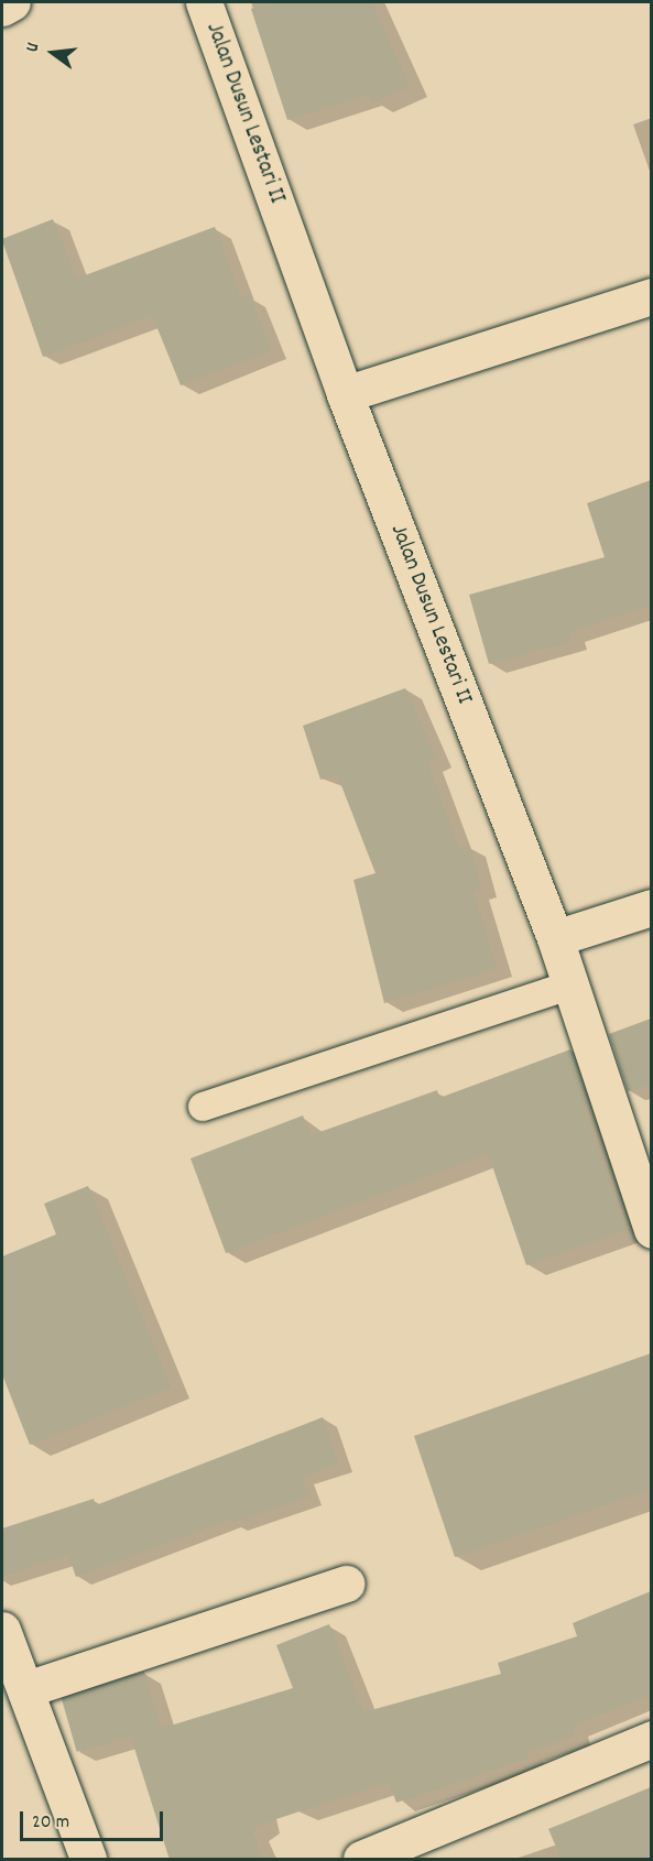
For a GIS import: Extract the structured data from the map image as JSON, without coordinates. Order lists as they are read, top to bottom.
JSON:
{
  "streets": {
    "main road": ["Jalan Dusun Lestari II"]
  },
  "scale_bar": "20 m",
  "north": "left"
}
